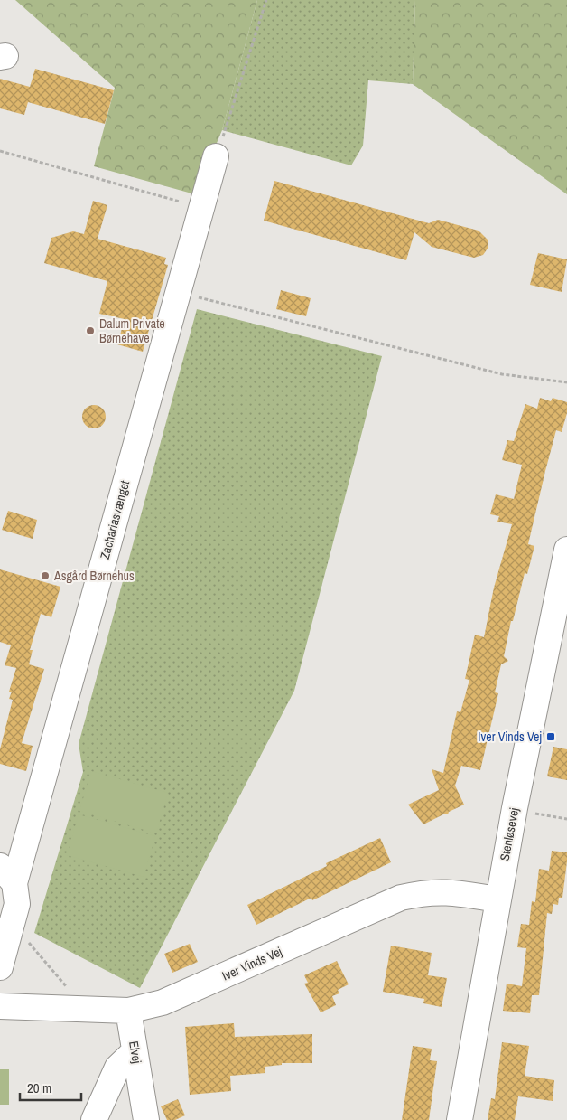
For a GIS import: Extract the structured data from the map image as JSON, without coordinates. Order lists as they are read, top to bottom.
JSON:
{
  "streets": {
    "street": [
      "Zachariasvænget",
      "Stenløsevej",
      "Iver Vinds Vej",
      "Elvej"
    ]
  },
  "crossings": [
    ["Stenløsevej", "Iver Vinds Vej"],
    ["Iver Vinds Vej", "Elvej"]
  ],
  "places": {
    "other": ["Dalum Private Børnehave", "Asgård Børnehus"],
    "transit": ["Iver Vinds Vej"]
  },
  "scale_bar": "20 m"
}
